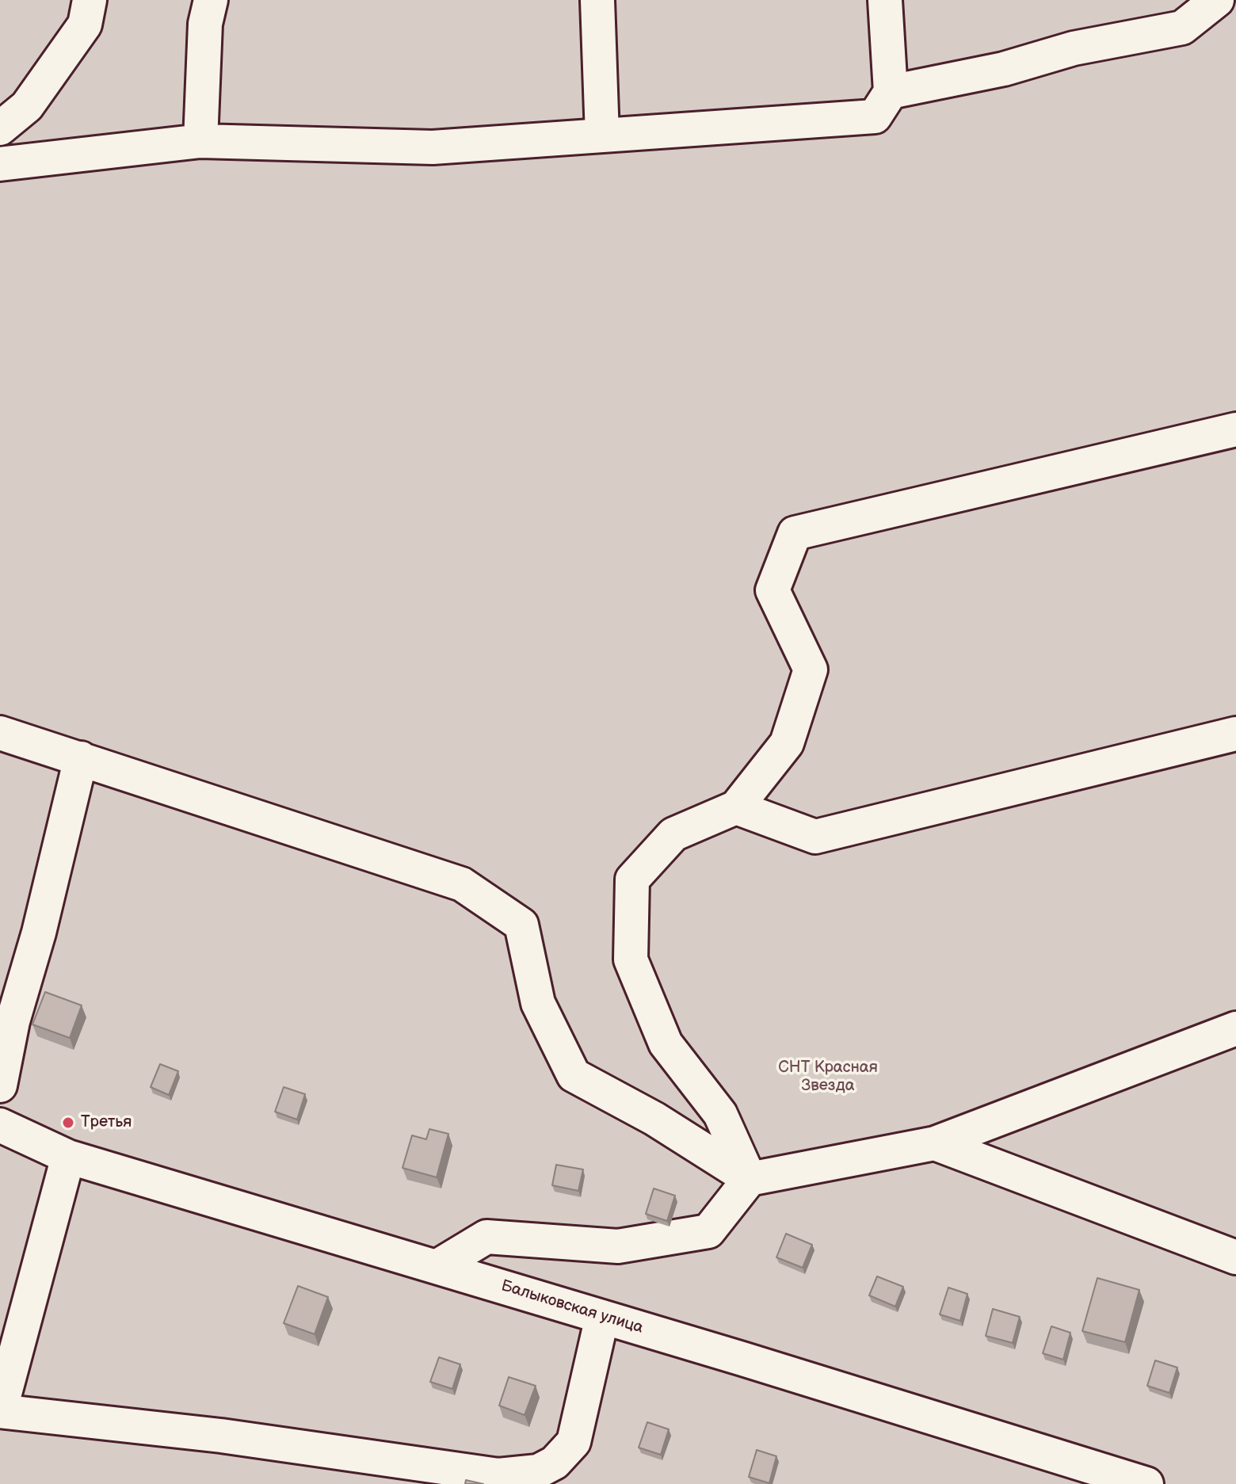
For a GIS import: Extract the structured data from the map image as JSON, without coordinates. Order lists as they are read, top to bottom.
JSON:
{
  "streets": {
    "street": ["Балыковская улица"]
  },
  "parks": ["СНТ Красная Звезда"],
  "places": ["Третья"]
}
